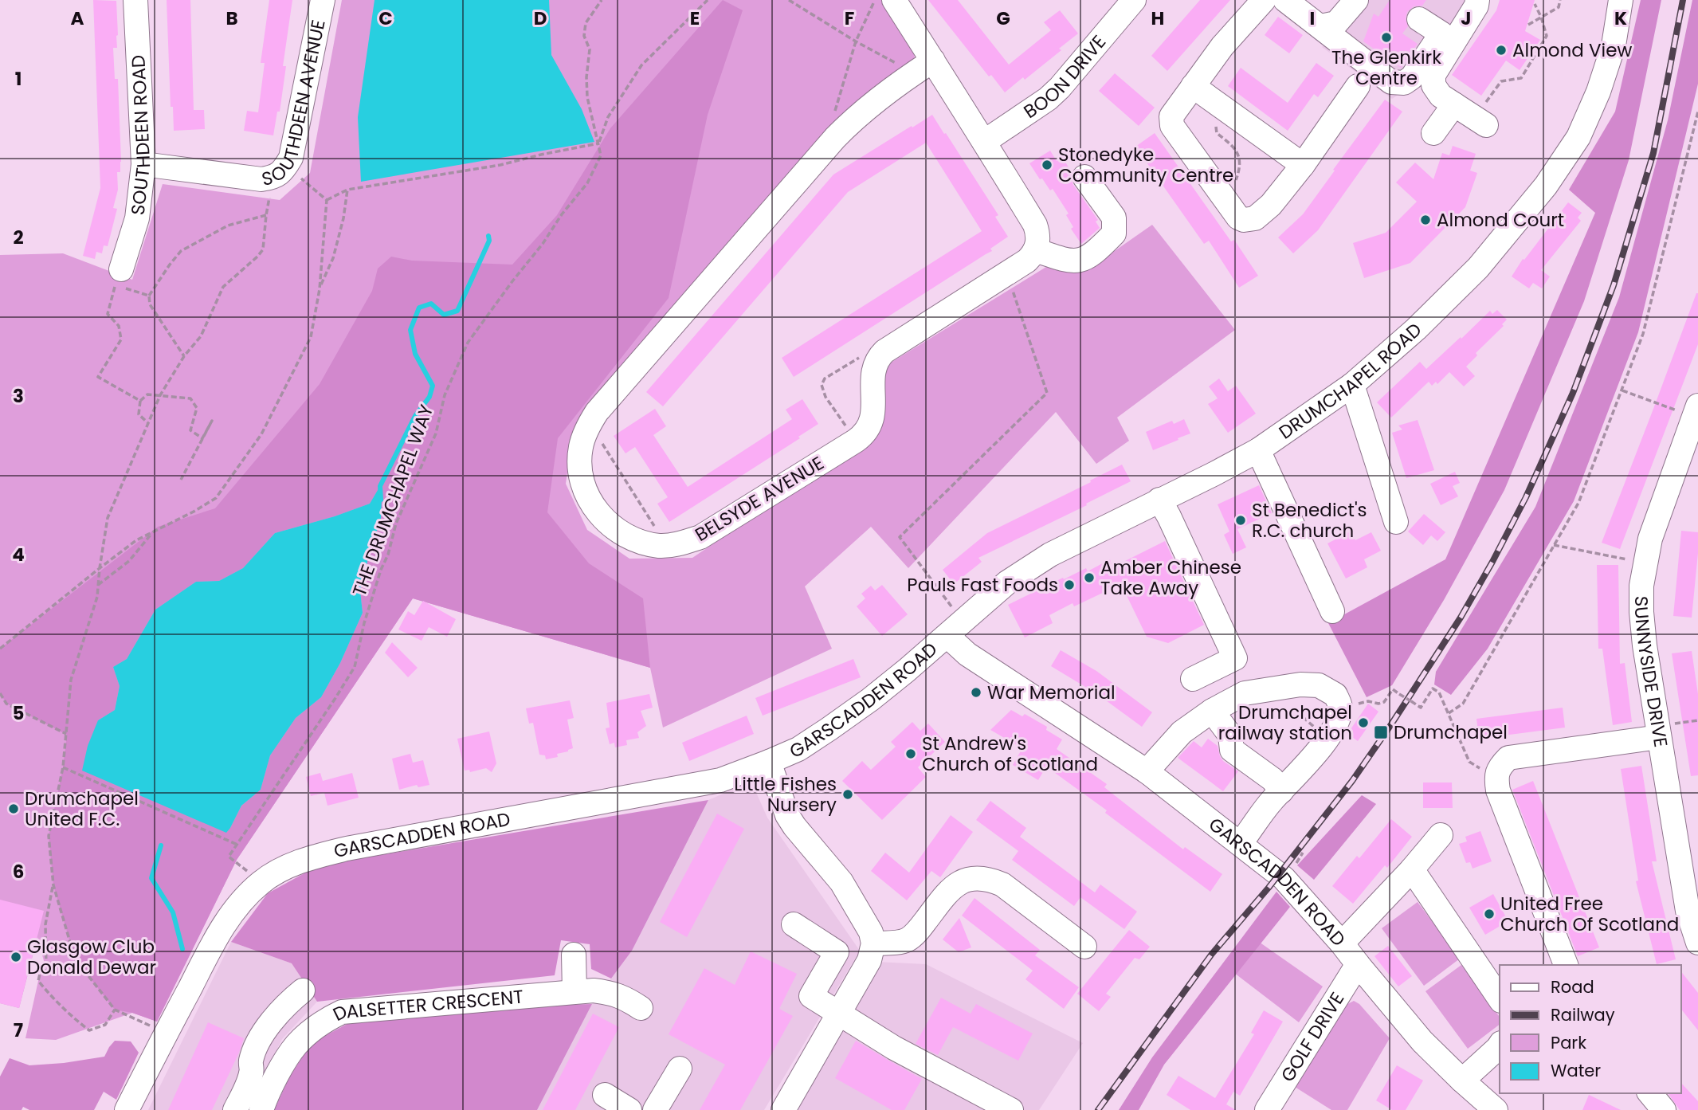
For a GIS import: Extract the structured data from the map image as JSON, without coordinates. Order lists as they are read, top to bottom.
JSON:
{
  "streets": {
    "street": [
      "BOON DRIVE",
      "SOUTHDEEN AVENUE",
      "SOUTHDEEN ROAD",
      "DRUMCHAPEL ROAD",
      "BELSYDE AVENUE",
      "SUNNYSIDE DRIVE",
      "GARSCADDEN ROAD",
      "DALSETTER CRESCENT",
      "GOLF DRIVE"
    ],
    "path": ["THE DRUMCHAPEL WAY"]
  },
  "crossings": [
    ["SOUTHDEEN AVENUE", "SOUTHDEEN ROAD"],
    ["DRUMCHAPEL ROAD", "GARSCADDEN ROAD"],
    ["GARSCADDEN ROAD", "GOLF DRIVE"]
  ],
  "places": {
    "other": [
      "The Glenkirk Centre",
      "Almond View",
      "Stonedyke Community Centre",
      "Almond Court",
      "St Benedict's R.C. church",
      "Amber Chinese Take Away",
      "Pauls Fast Foods",
      "War Memorial",
      "Drumchapel railway station",
      "St Andrew's Church of Scotland",
      "Little Fishes Nursery",
      "Drumchapel United F.C.",
      "United Free Church Of Scotland",
      "Glasgow Club Donald Dewar"
    ],
    "transit": ["Drumchapel"]
  },
  "legend": [
    "Road",
    "Railway",
    "Park",
    "Water"
  ],
  "grid": {
    "columns": [
      "A",
      "B",
      "C",
      "D",
      "E",
      "F",
      "G",
      "H",
      "I",
      "J",
      "K"
    ],
    "rows": [
      "1",
      "2",
      "3",
      "4",
      "5",
      "6",
      "7"
    ]
  }
}
